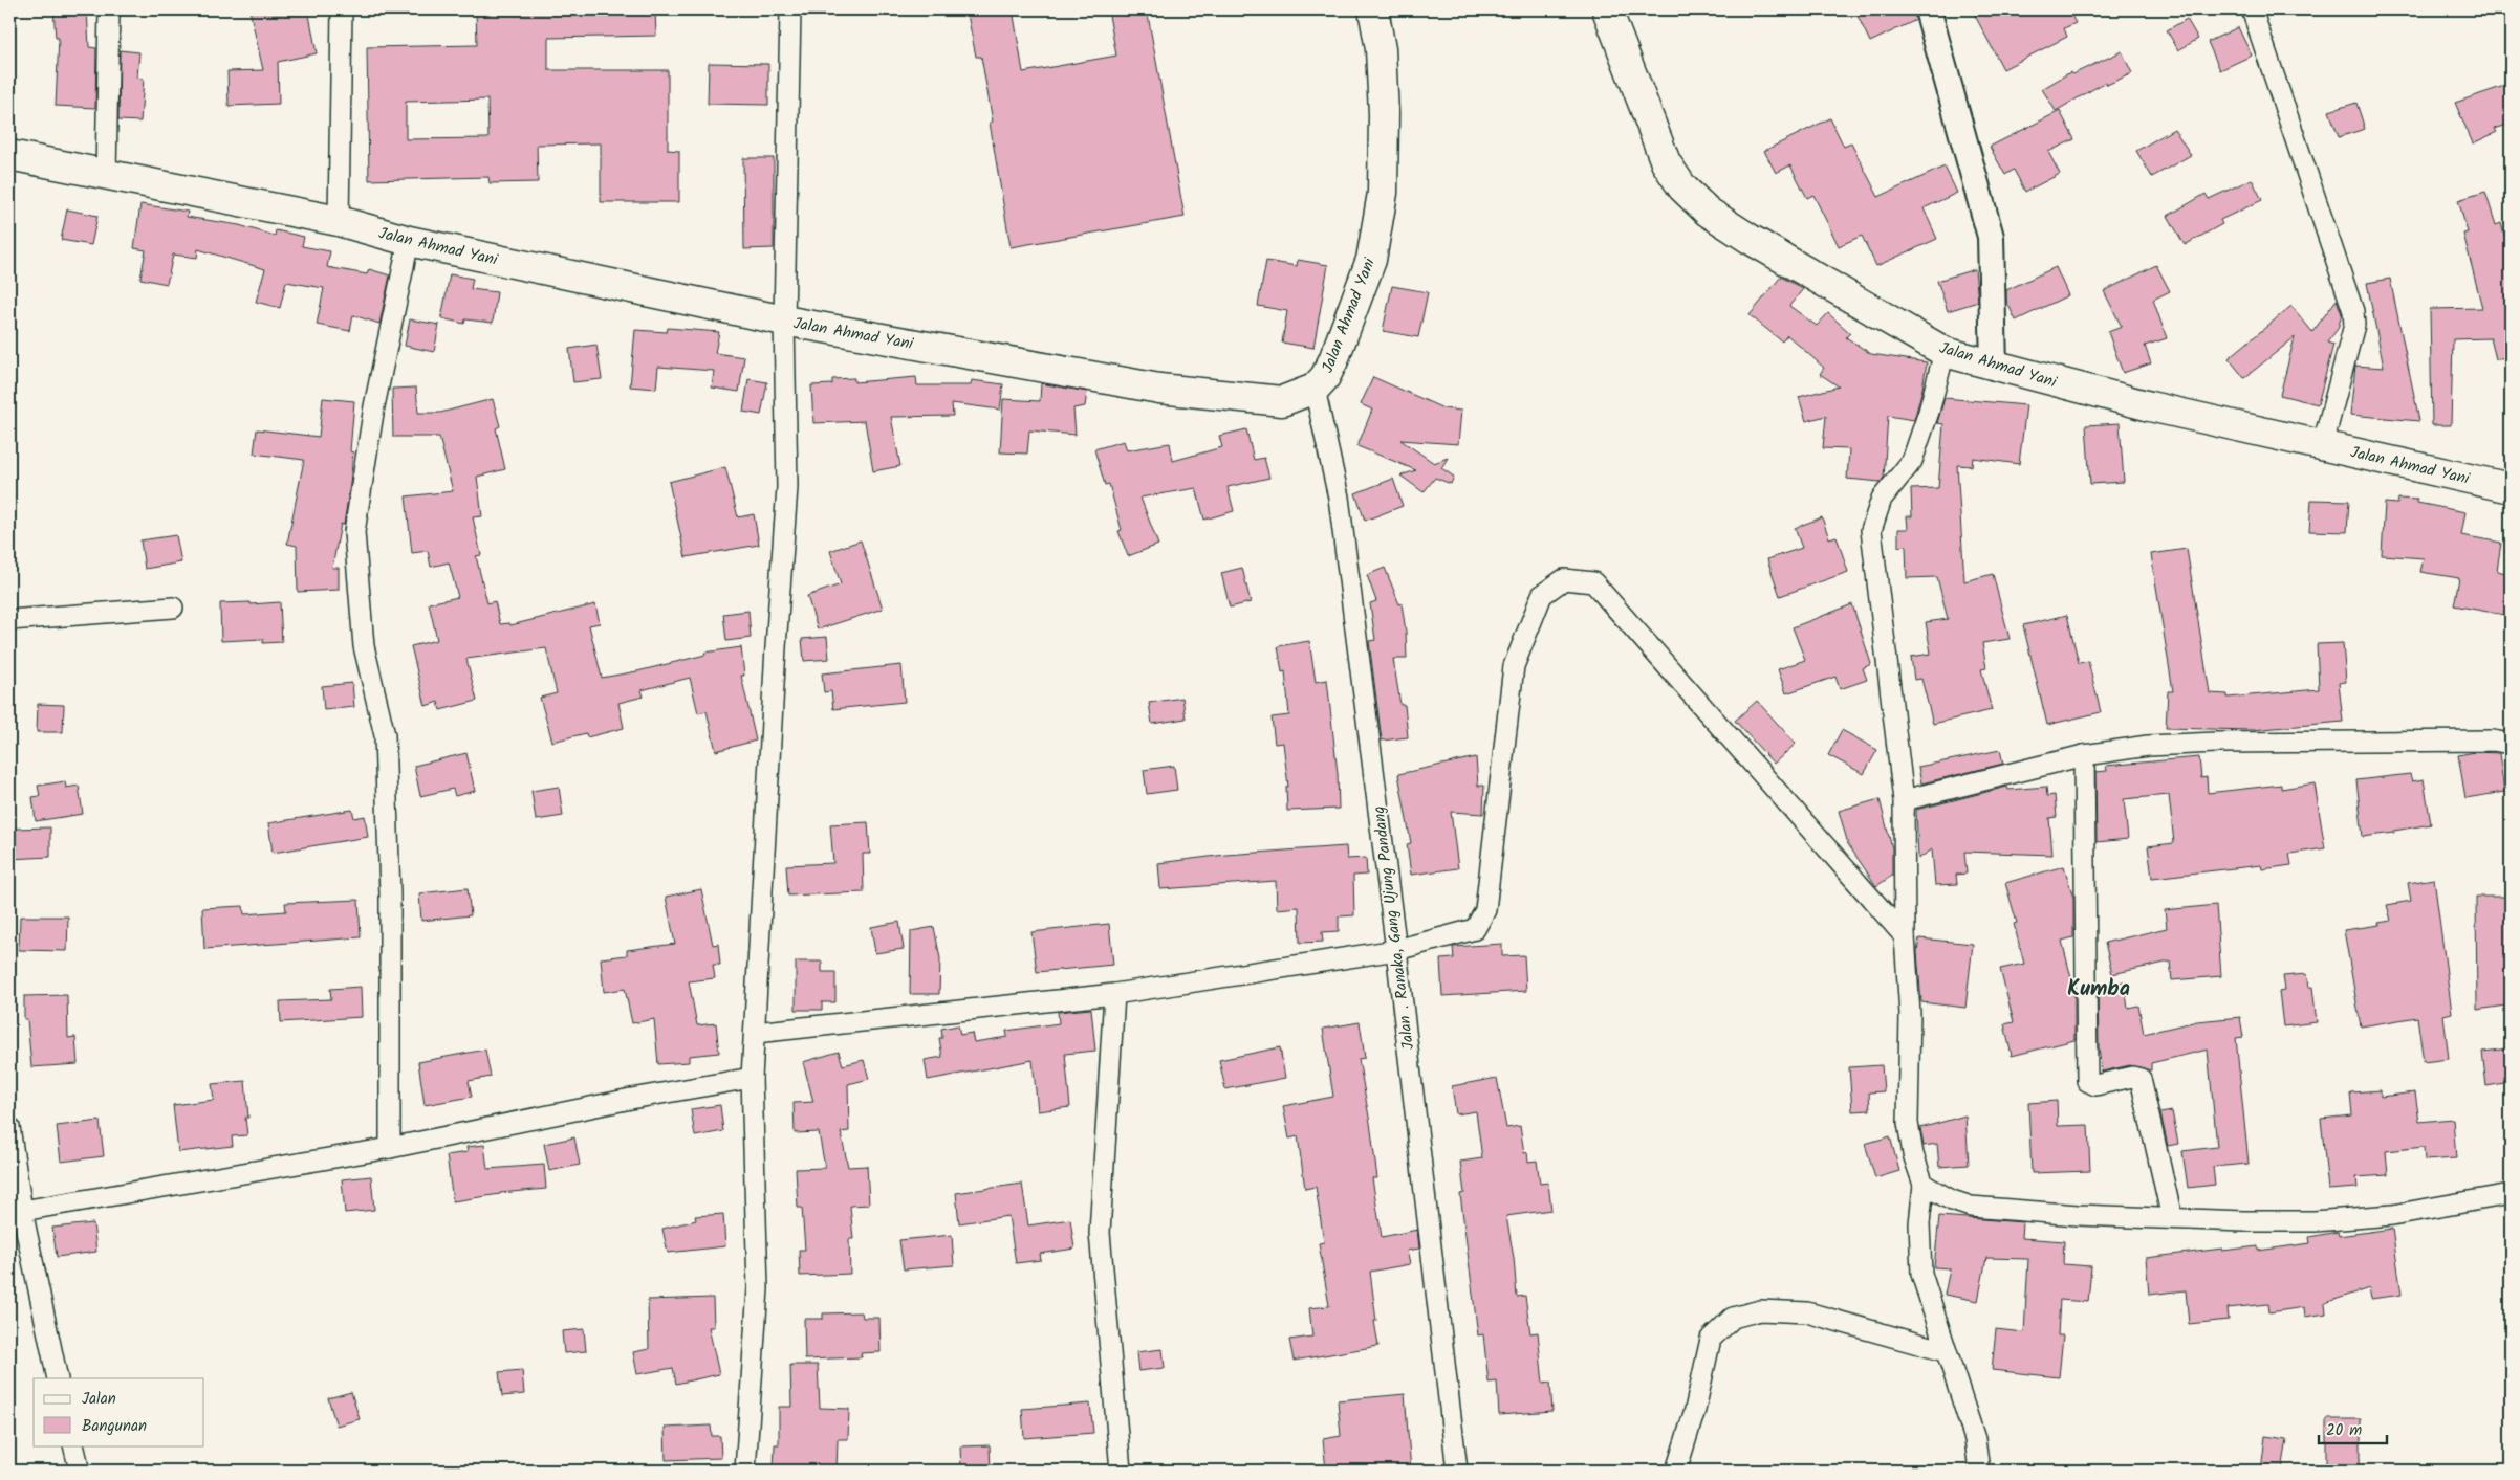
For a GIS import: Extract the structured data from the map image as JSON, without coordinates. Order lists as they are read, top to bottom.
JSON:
{
  "streets": {
    "highway": ["Jalan Ahmad Yani"],
    "street": ["Jalan . Ranaka, Gang Ujung Pandang"]
  },
  "crossings": [
    ["Jalan Ahmad Yani", "Jalan . Ranaka, Gang Ujung Pandang"]
  ],
  "districts": ["Kumba"],
  "legend": ["Jalan", "Bangunan"],
  "scale_bar": "20 m"
}
